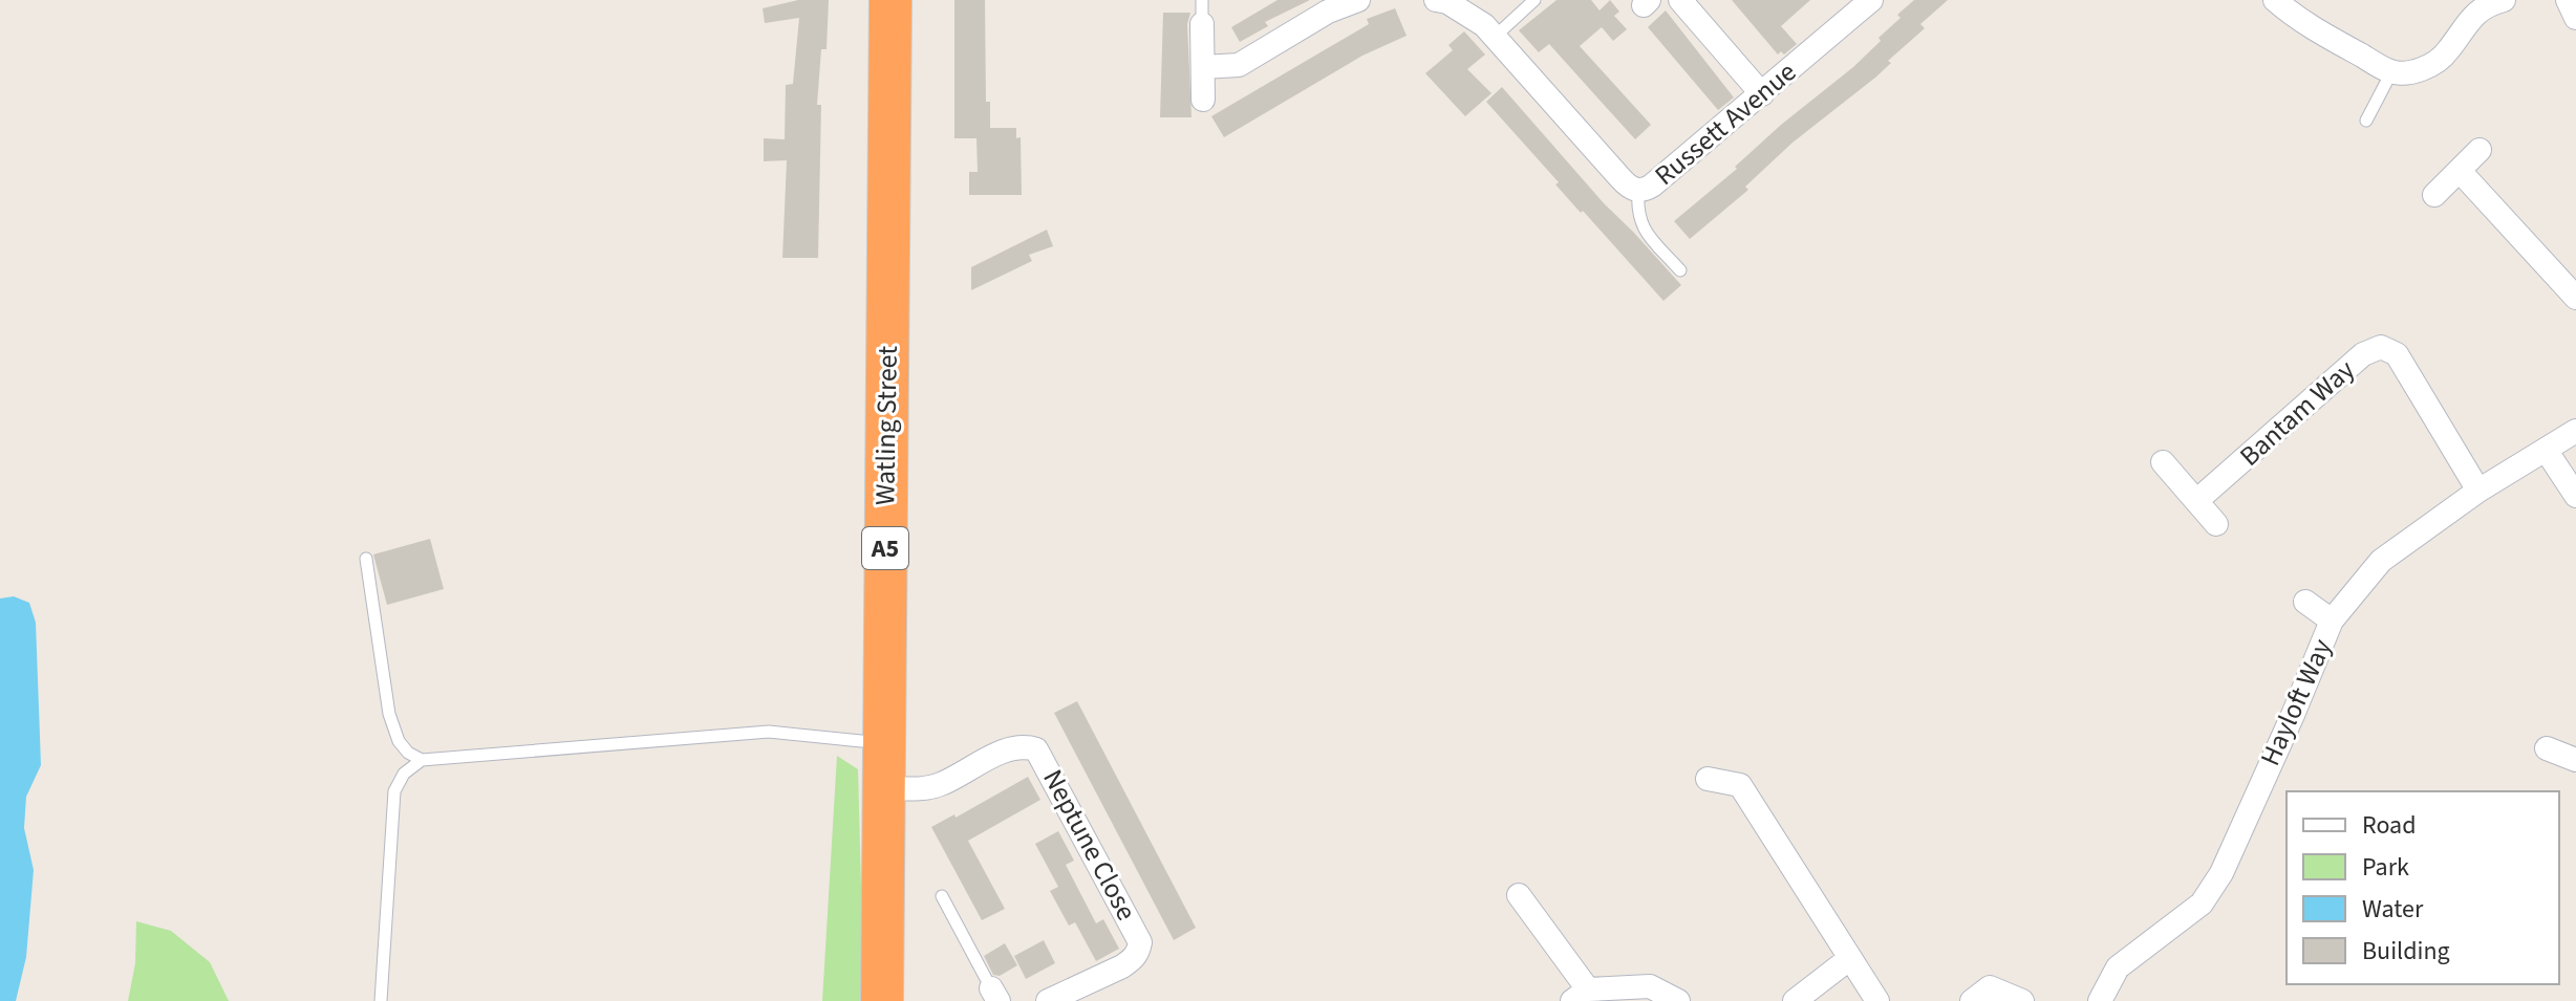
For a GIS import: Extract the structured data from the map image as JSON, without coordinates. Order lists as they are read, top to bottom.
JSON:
{
  "streets": {
    "highway": ["Watling Street", "A5"],
    "street": [
      "Russett Avenue",
      "Bantam Way",
      "Hayloft Way",
      "Neptune Close"
    ]
  },
  "crossings": [
    ["Bantam Way", "Hayloft Way"],
    ["Watling Street", "Neptune Close"]
  ],
  "legend": [
    "Road",
    "Park",
    "Water",
    "Building"
  ]
}
